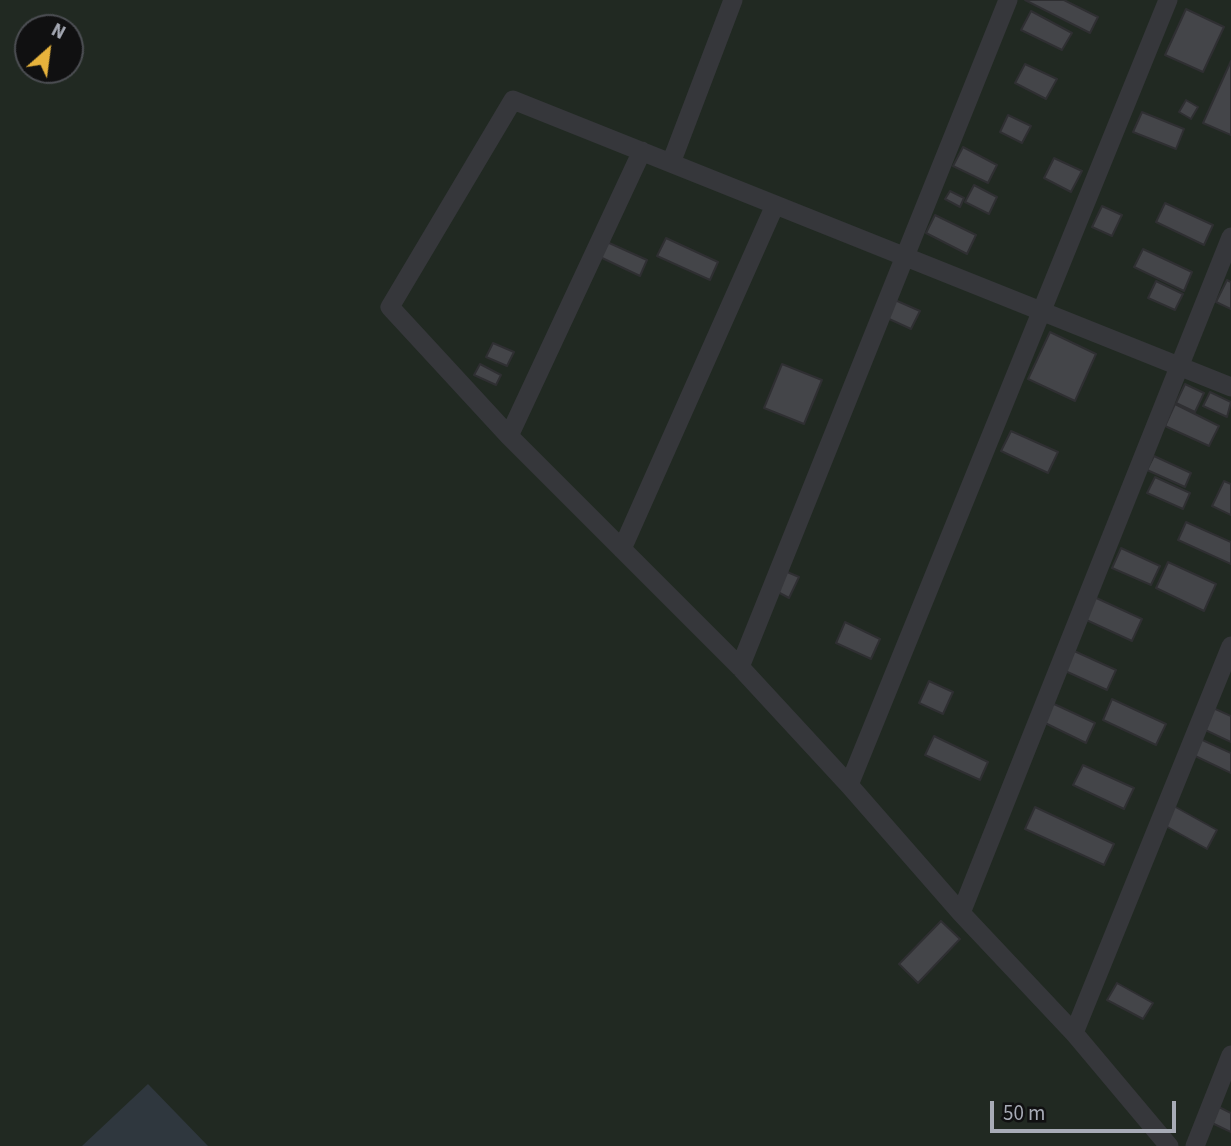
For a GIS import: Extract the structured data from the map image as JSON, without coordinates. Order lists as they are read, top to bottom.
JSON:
{
  "scale_bar": "50 m",
  "north": "top right"
}
